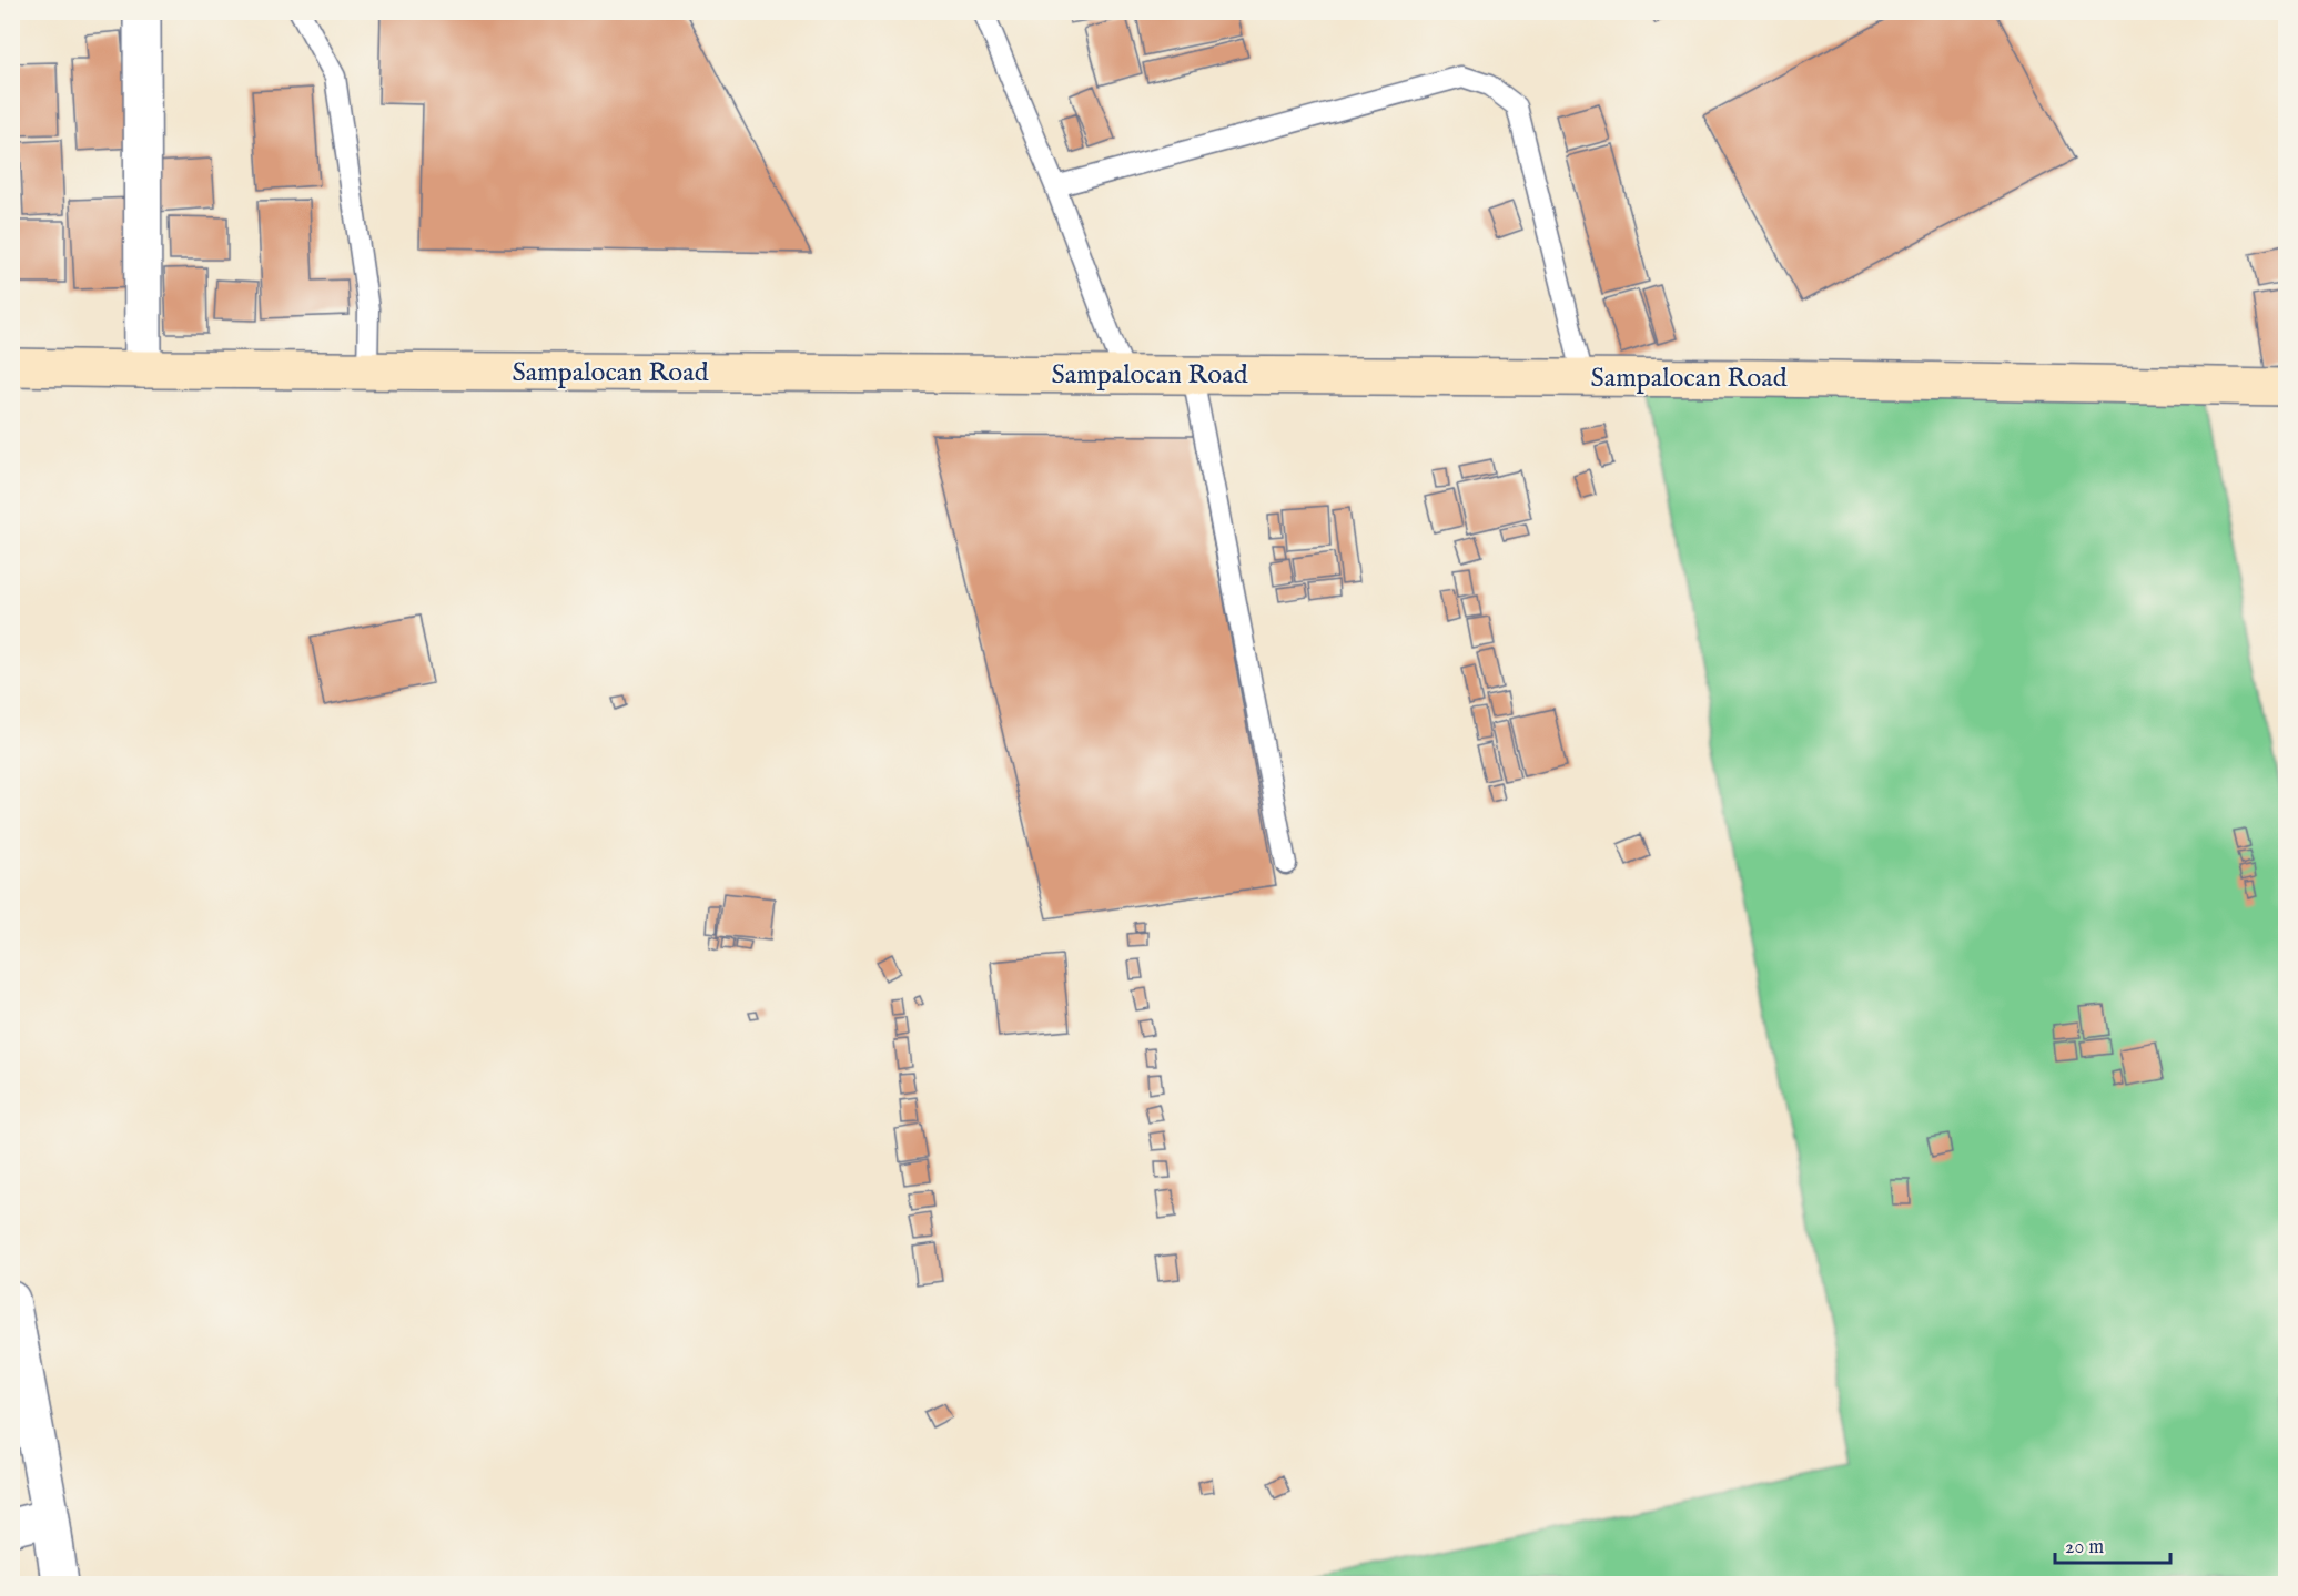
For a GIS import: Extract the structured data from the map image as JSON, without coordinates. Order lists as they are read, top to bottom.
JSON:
{
  "streets": {
    "main road": ["Sampalocan Road"]
  },
  "scale_bar": "20 m"
}
